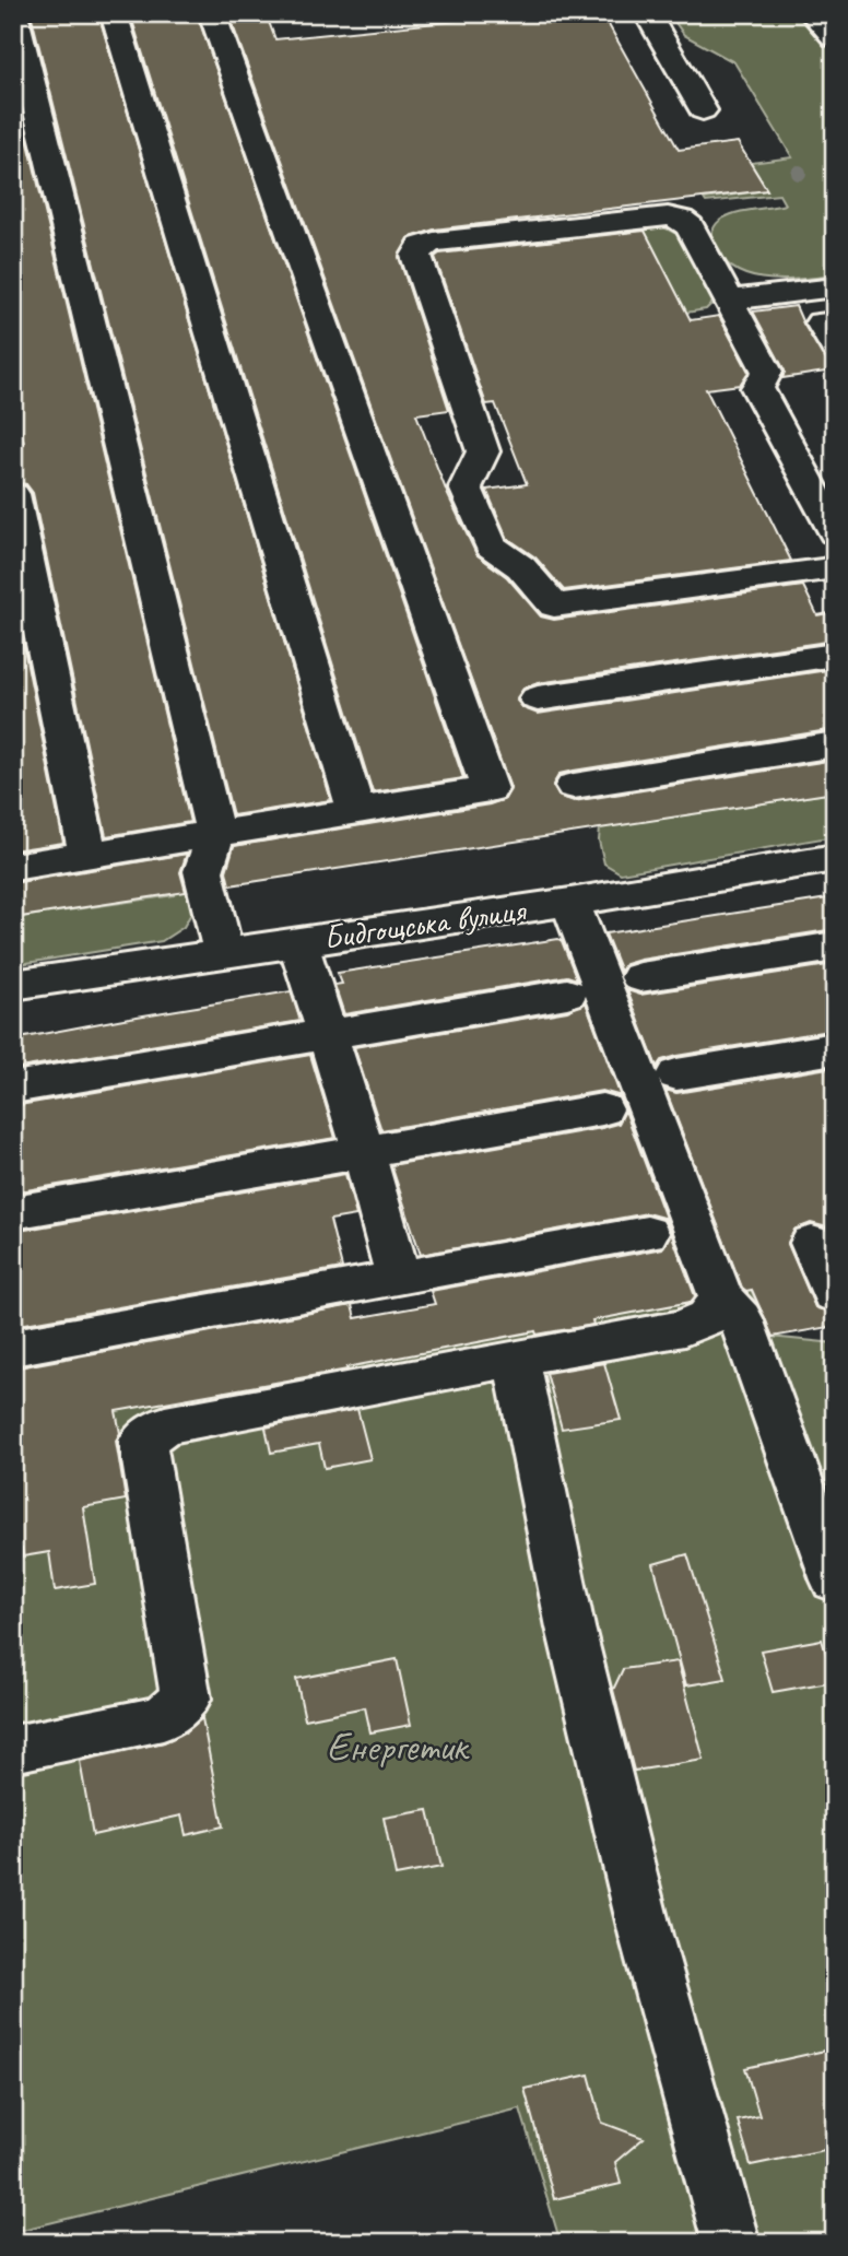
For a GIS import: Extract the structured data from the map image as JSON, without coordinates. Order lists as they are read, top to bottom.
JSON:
{
  "streets": {
    "street": ["Бидгощська вулиця"]
  },
  "parks": ["Енергетик"]
}
